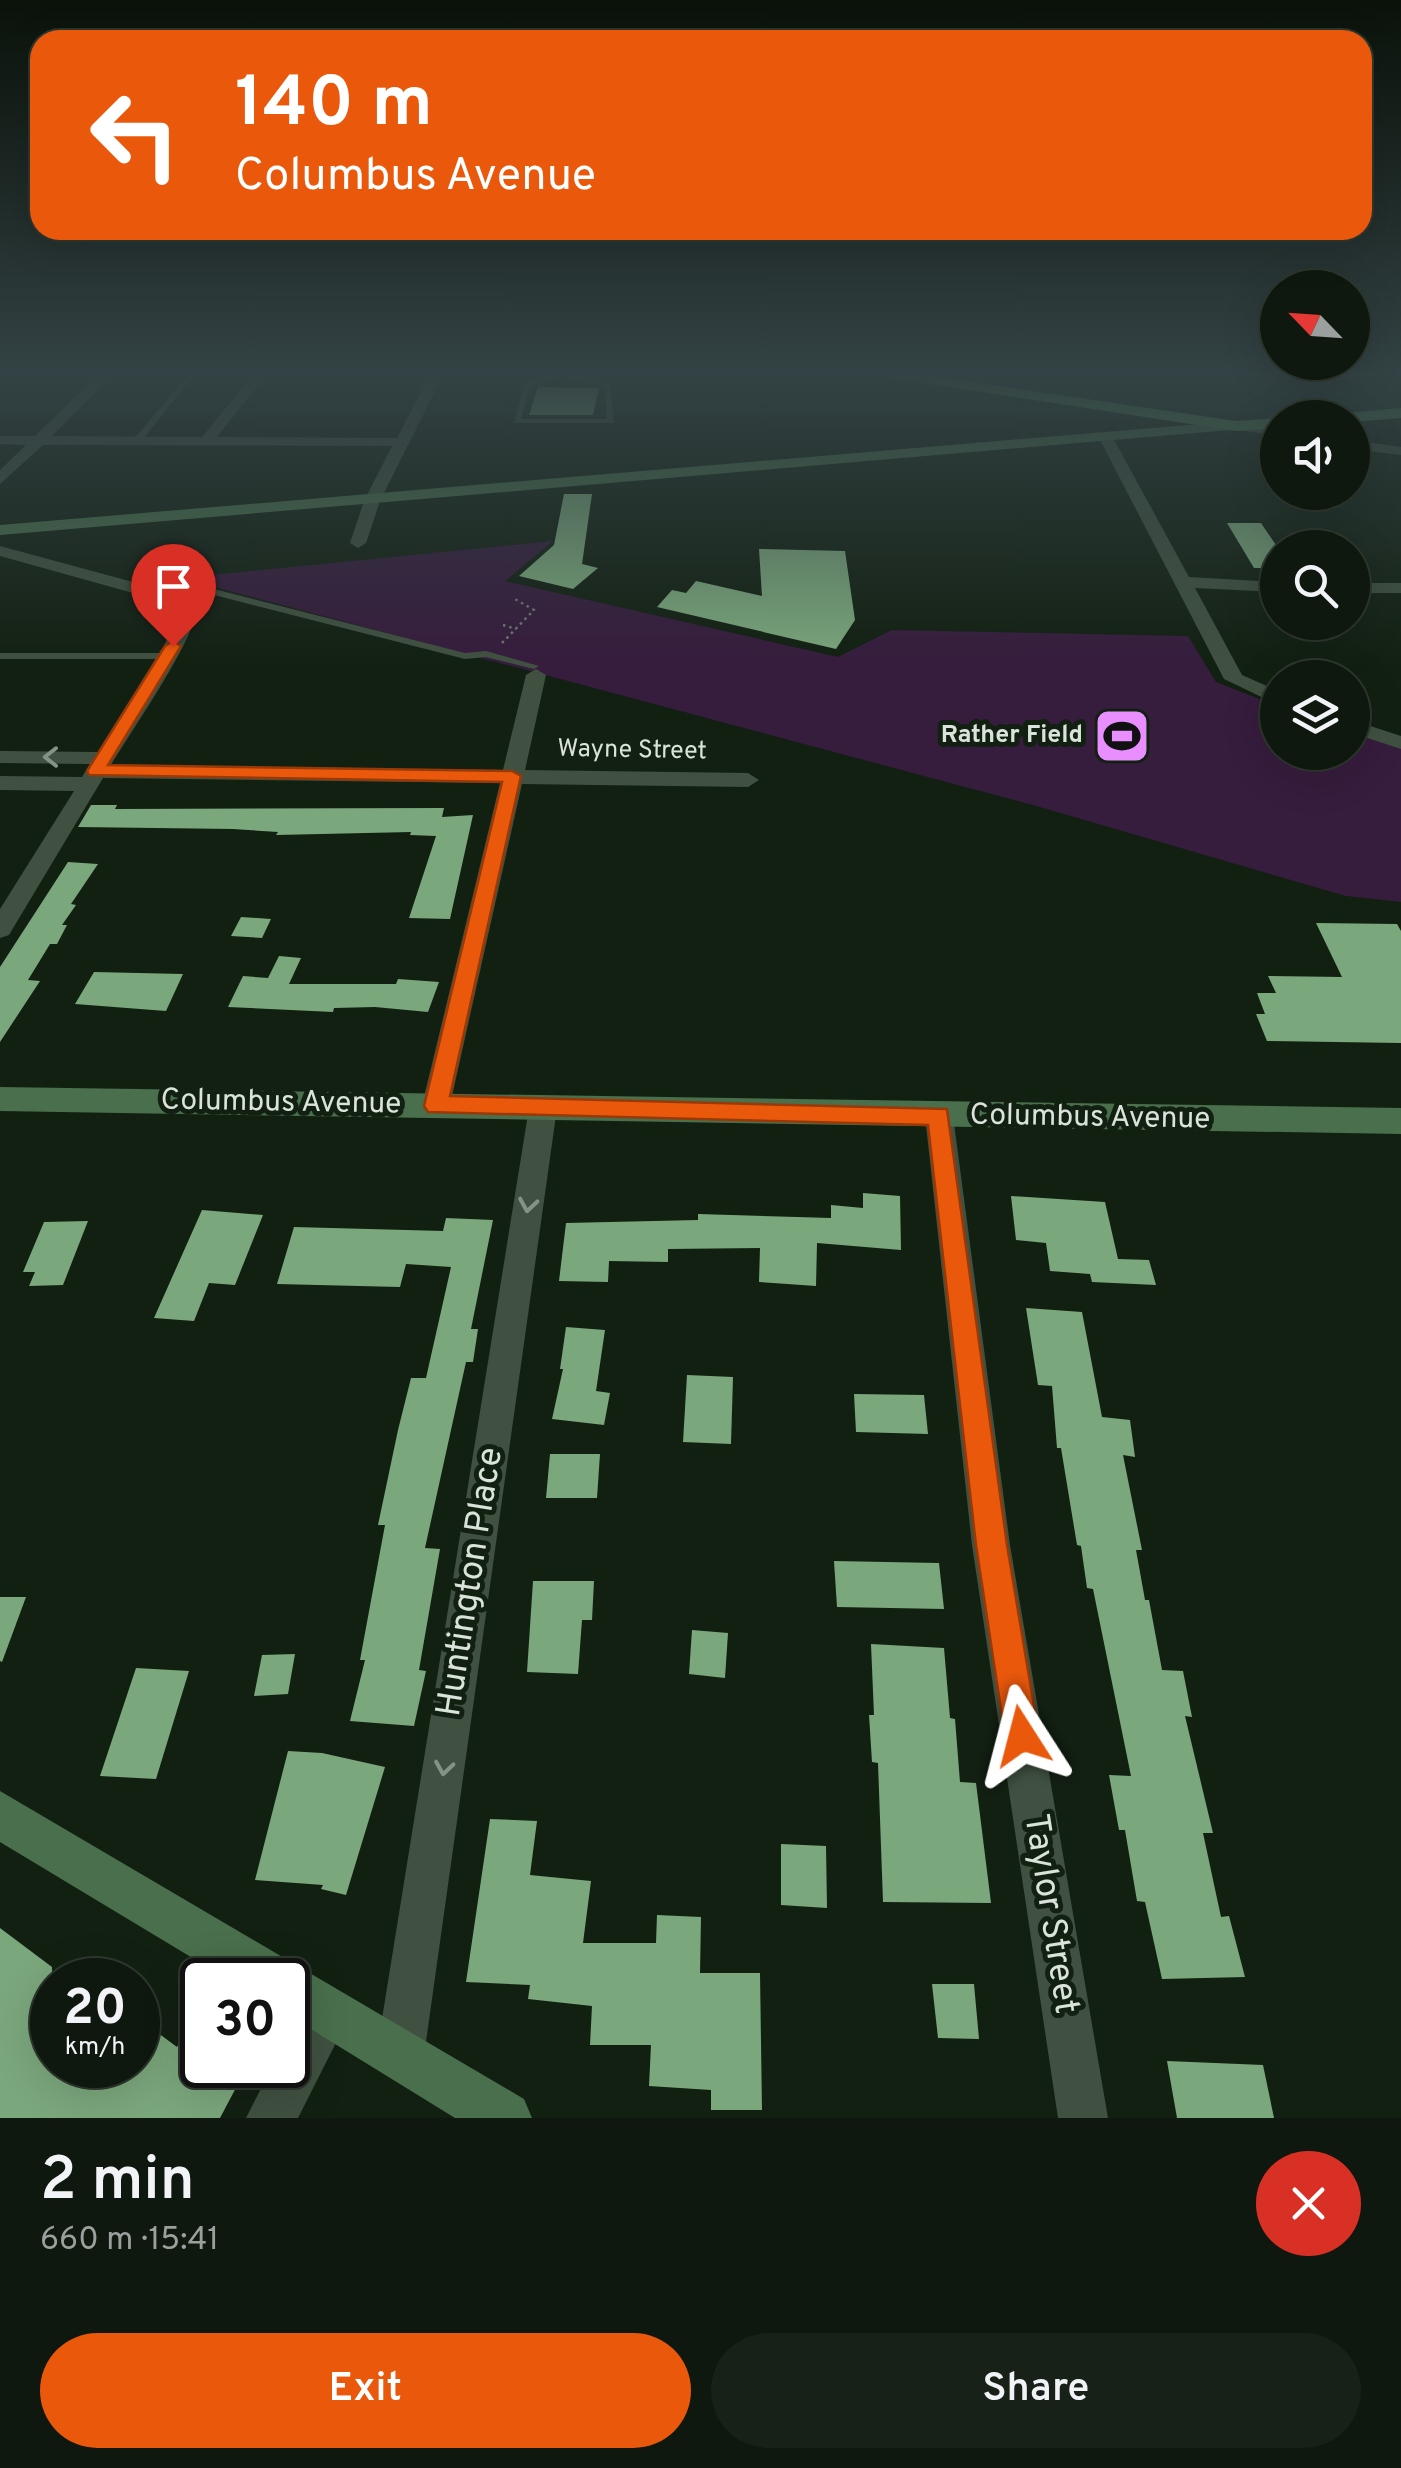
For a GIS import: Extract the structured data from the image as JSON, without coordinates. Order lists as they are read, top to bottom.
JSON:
{
  "streets": {
    "street": [
      "Wayne Street",
      "Columbus Avenue",
      "Huntington Place",
      "Taylor Street"
    ]
  },
  "crossings": [
    ["Columbus Avenue", "Huntington Place"],
    ["Columbus Avenue", "Taylor Street"]
  ],
  "one_way": ["Huntington Place"],
  "places": {
    "sports": ["Rather Field"]
  },
  "north": "top left",
  "page": {
    "turn": ["140 m", "Columbus Avenue"],
    "speed": "20 km/h",
    "limit": "30",
    "heading": ["2 min", "660 m · 15:41"],
    "buttons": ["Exit", "Share"]
  }
}
